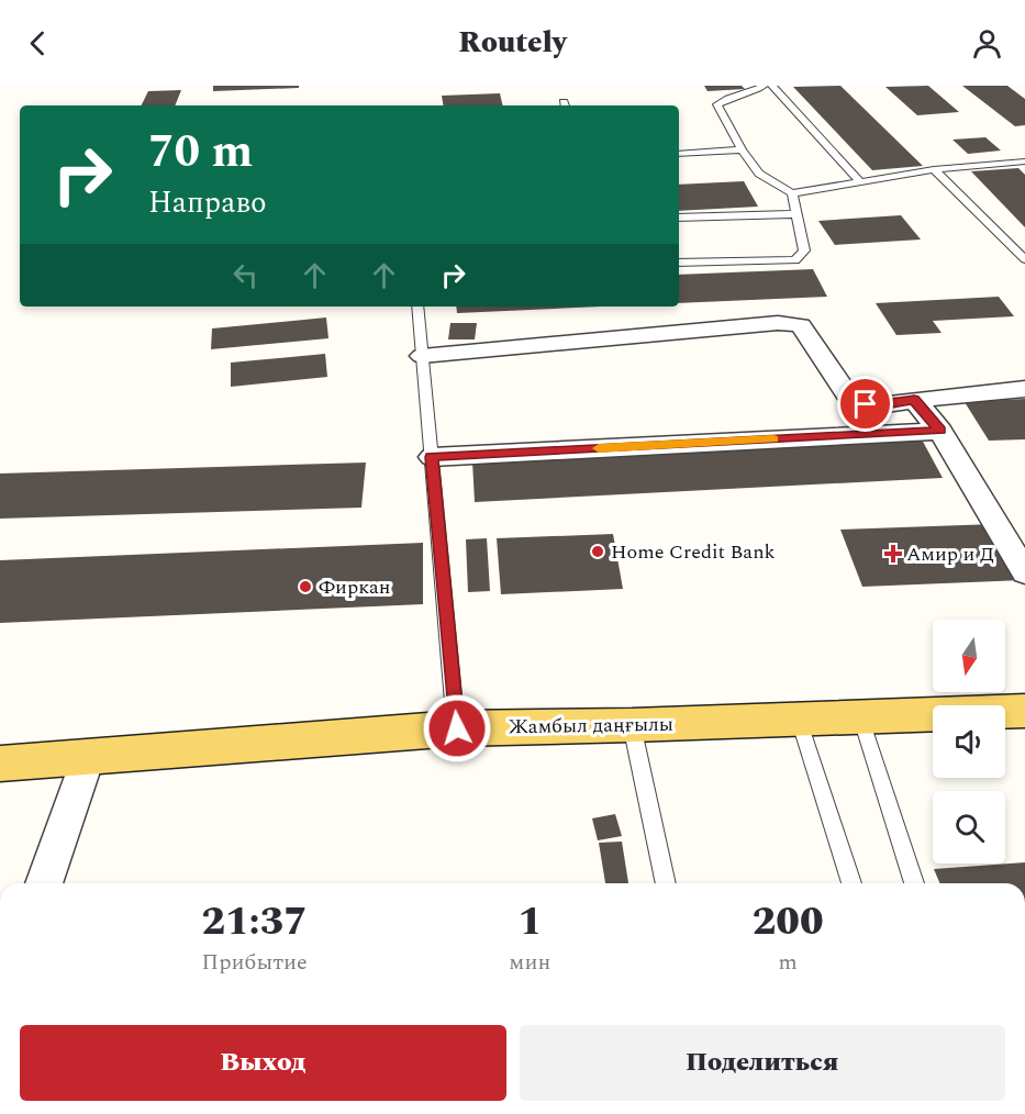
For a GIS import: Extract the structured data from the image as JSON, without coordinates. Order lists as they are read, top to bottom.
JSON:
{
  "streets": {
    "main road": ["Жамбыл даңғылы"]
  },
  "places": {
    "other": ["Home Credit Bank", "Фиркан"],
    "health": ["Амир и Д"]
  },
  "north": "bottom",
  "page": {
    "header": "Routely",
    "turn": ["70 m", "Направо"],
    "eta": [
      "21:37",
      "Прибытие",
      "1",
      "мин",
      "200",
      "m"
    ],
    "buttons": ["Выход", "Поделиться"]
  }
}
